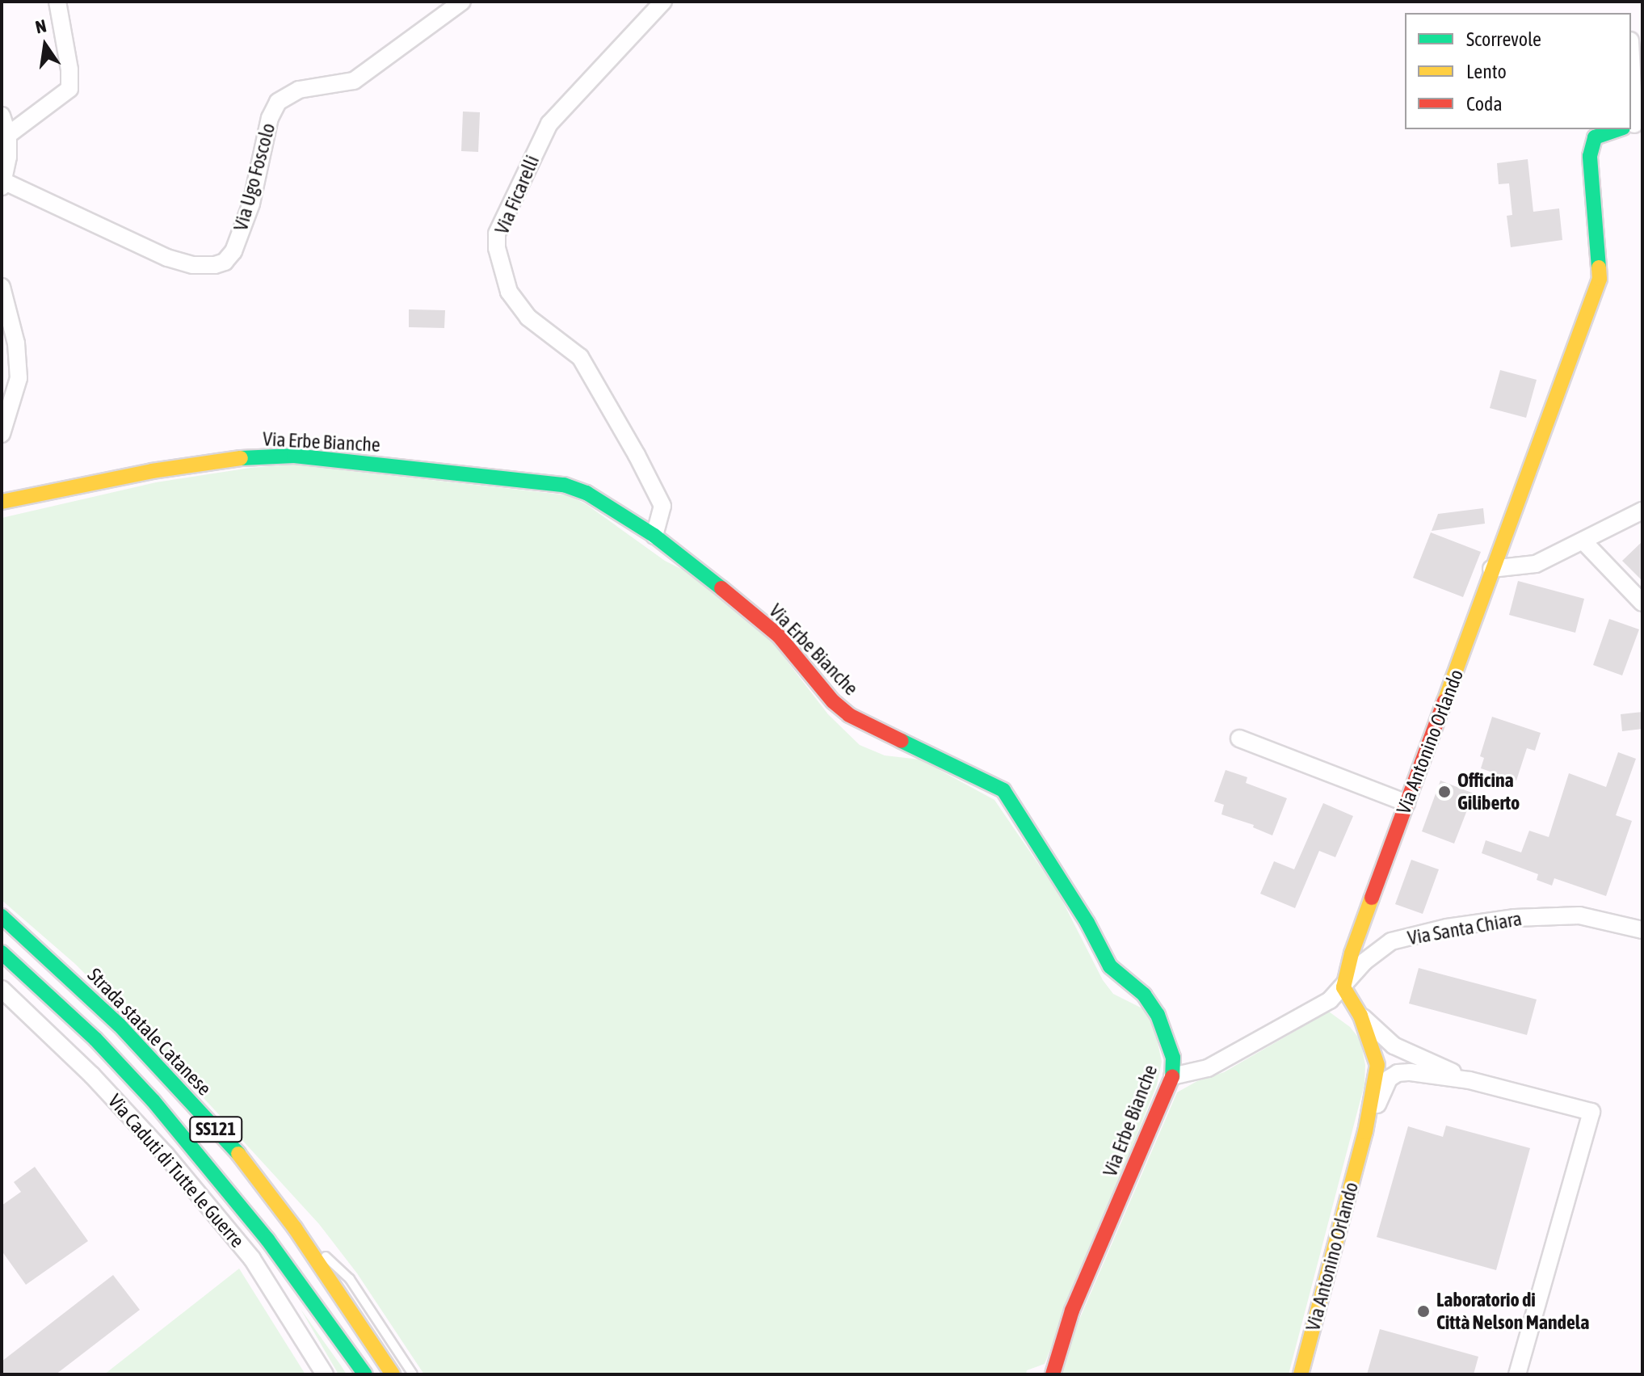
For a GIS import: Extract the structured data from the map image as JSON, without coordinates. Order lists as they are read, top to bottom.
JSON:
{
  "streets": {
    "street": [
      "Via Ugo Foscolo",
      "Via Ficarelli",
      "Via Erbe Bianche",
      "Via Antonino Orlando",
      "Via Santa Chiara",
      "Strada statale Catanese",
      "SS121",
      "Via Caduti di Tutte le Guerre"
    ]
  },
  "crossings": [
    ["Via Ficarelli", "Via Erbe Bianche"],
    ["Via Erbe Bianche", "Via Santa Chiara"],
    ["Via Antonino Orlando", "Via Santa Chiara"]
  ],
  "places": ["Officina Giliberto", "Laboratorio di Città Nelson Mandela"],
  "legend": ["Scorrevole", "Lento", "Coda"],
  "north": "top"
}
